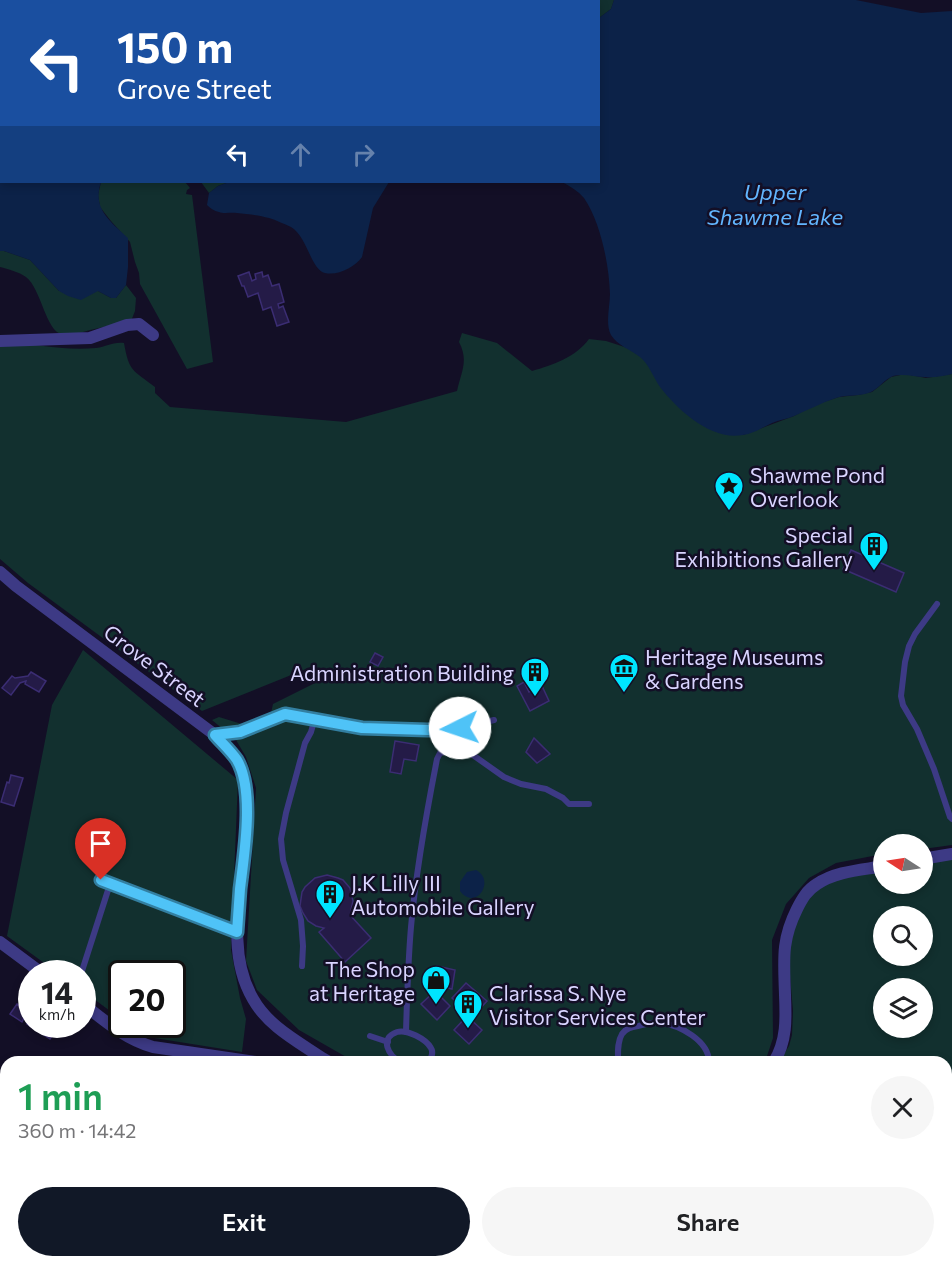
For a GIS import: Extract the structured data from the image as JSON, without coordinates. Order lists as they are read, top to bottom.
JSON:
{
  "streets": {
    "street": ["Grove Street"]
  },
  "water": ["Upper Shawme Lake"],
  "places": {
    "place": ["Shawme Pond Overlook"],
    "building": [
      "Special Exhibitions Gallery",
      "Administration Building",
      "J.K Lilly III Automobile Gallery",
      "Clarissa S. Nye Visitor Services Center"
    ],
    "museum": ["Heritage Museums & Gardens"],
    "shop": ["The Shop at Heritage"]
  },
  "north": "left",
  "page": {
    "turn": ["150 m", "Grove Street"],
    "speed": "14 km/h",
    "limit": "20",
    "heading": ["1 min", "360 m · 14:42"],
    "buttons": ["Exit", "Share"]
  }
}
